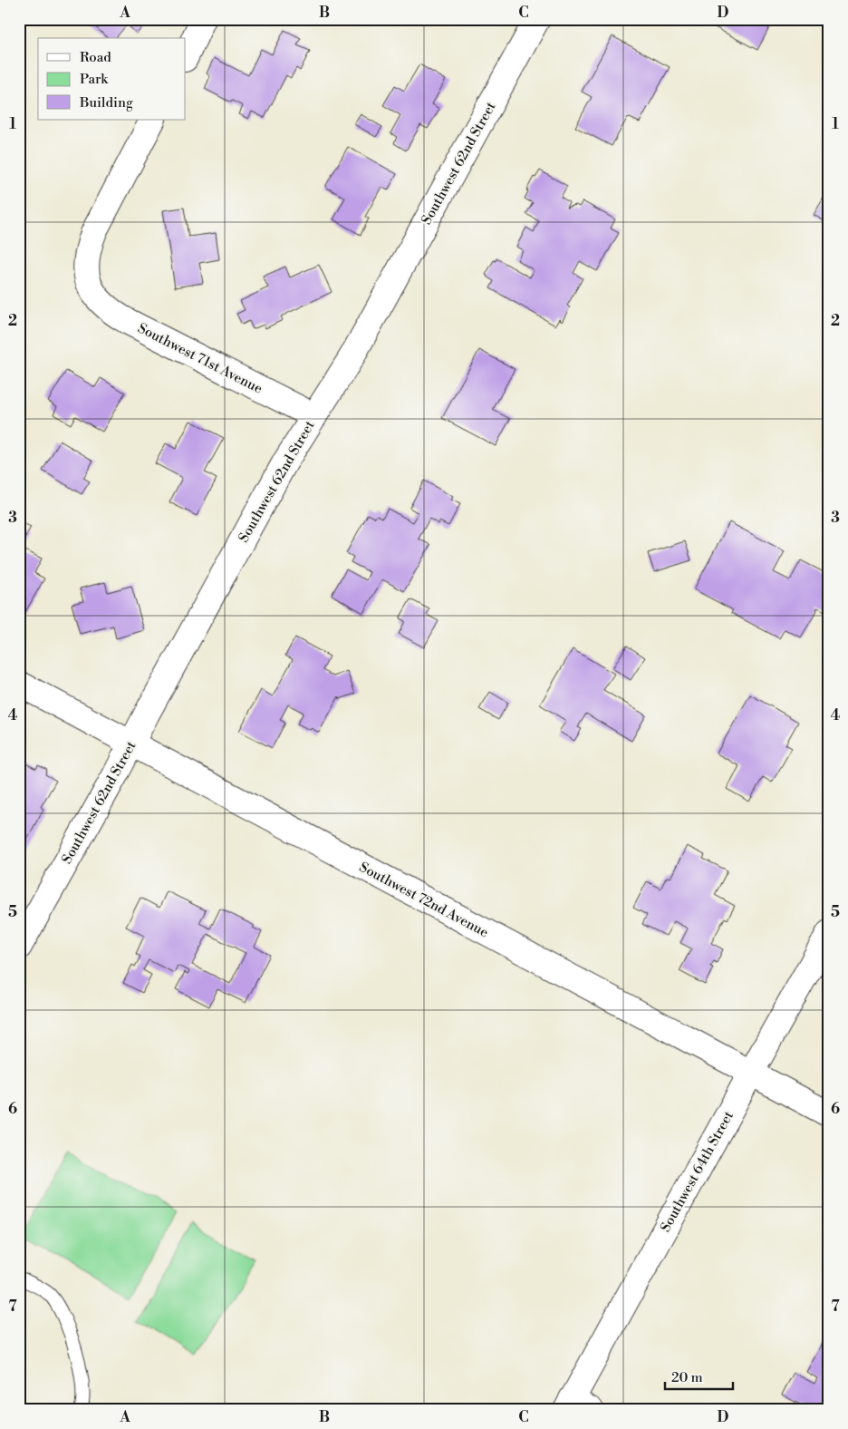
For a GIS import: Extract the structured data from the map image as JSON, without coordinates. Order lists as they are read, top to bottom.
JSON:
{
  "streets": {
    "street": [
      "Southwest 62nd Street",
      "Southwest 71st Avenue",
      "Southwest 72nd Avenue",
      "Southwest 64th Street"
    ]
  },
  "crossings": [
    ["Southwest 62nd Street", "Southwest 71st Avenue"],
    ["Southwest 62nd Street", "Southwest 72nd Avenue"],
    ["Southwest 72nd Avenue", "Southwest 64th Street"]
  ],
  "legend": ["Road", "Park", "Building"],
  "scale_bar": "20 m",
  "grid": {
    "columns": [
      "A",
      "B",
      "C",
      "D"
    ],
    "rows": [
      "1",
      "2",
      "3",
      "4",
      "5",
      "6",
      "7"
    ]
  }
}
